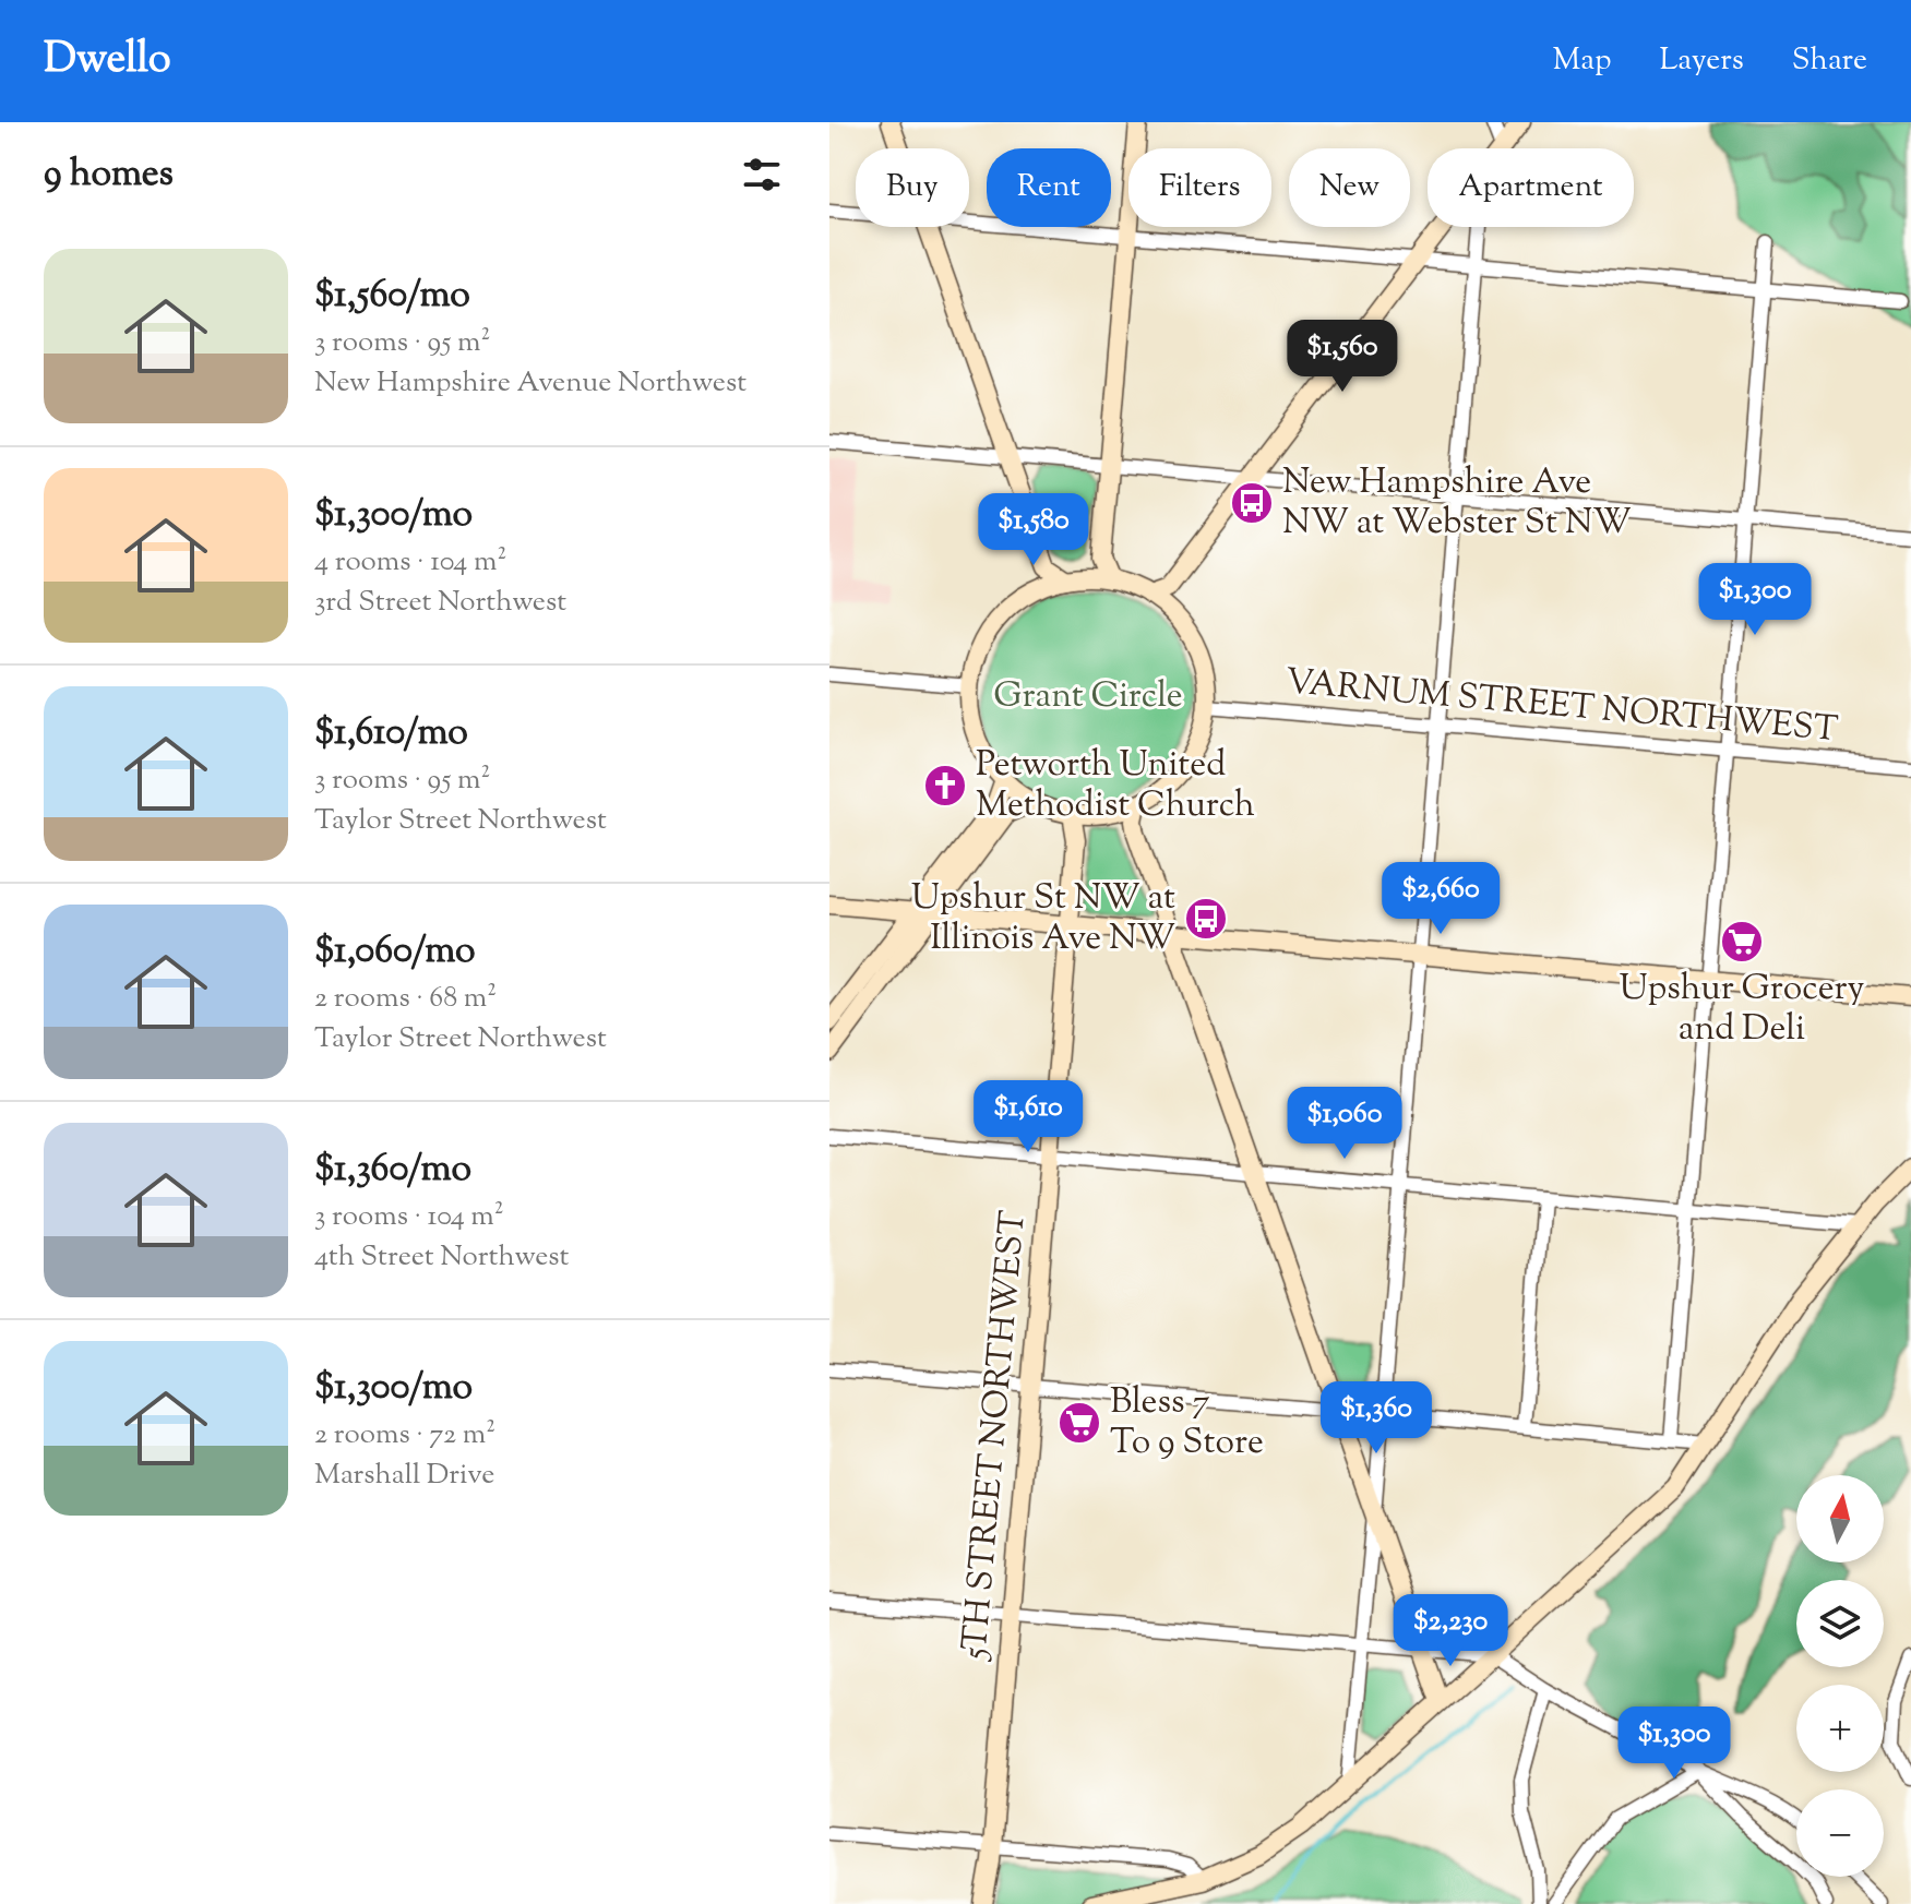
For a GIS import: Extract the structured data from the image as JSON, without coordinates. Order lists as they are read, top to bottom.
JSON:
{
  "streets": {
    "street": ["VARNUM STREET NORTHWEST", "5TH STREET NORTHWEST"]
  },
  "crossings": [
    ["VARNUM STREET NORTHWEST", "5TH STREET NORTHWEST"]
  ],
  "parks": ["Grant Circle"],
  "places": {
    "bus stop": ["New Hampshire Ave NW at Webster St NW", "Upshur St NW at Illinois Ave NW"],
    "church": ["Petworth United Methodist Church"],
    "supermarket": ["Upshur Grocery and Deli", "Bless 7 To 9 Store"]
  },
  "north": "top",
  "page": {
    "header": "Dwello",
    "nav": ["Map", "Layers", "Share"],
    "heading": "9 homes",
    "chip": [
      "Buy",
      "Rent",
      "Filters",
      "New",
      "Apartment"
    ],
    "list": [
      {
        "name": "$1,560/mo",
        "note": "3 rooms · 95 m² · New Hampshire Avenue Northwest"
      },
      {
        "name": "$1,300/mo",
        "note": "4 rooms · 104 m² · 3rd Street Northwest"
      },
      {
        "name": "$1,610/mo",
        "note": "3 rooms · 95 m² · Taylor Street Northwest"
      },
      {
        "name": "$1,060/mo",
        "note": "2 rooms · 68 m² · Taylor Street Northwest"
      },
      {
        "name": "$1,360/mo",
        "note": "3 rooms · 104 m² · 4th Street Northwest"
      },
      {
        "name": "$1,300/mo",
        "note": "2 rooms · 72 m² · Marshall Drive"
      }
    ],
    "price": [
      "$1,560",
      "$1,580",
      "$1,300",
      "$2,660",
      "$1,610",
      "$1,060",
      "$1,360",
      "$2,230",
      "$1,300"
    ],
    "map_buttons": ["+", "−"]
  }
}
